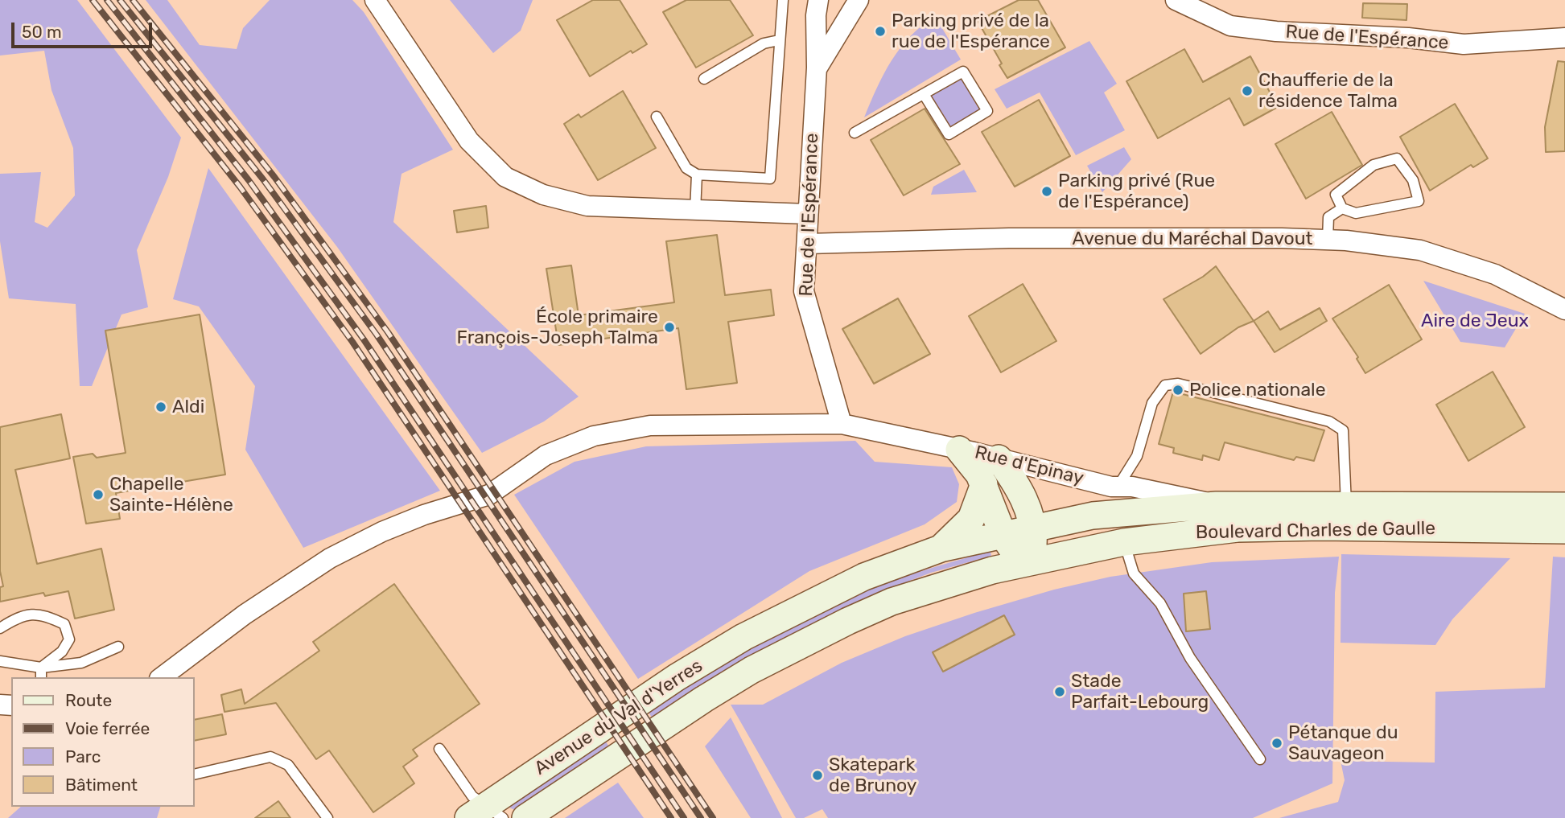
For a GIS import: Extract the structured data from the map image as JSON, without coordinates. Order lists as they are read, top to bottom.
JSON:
{
  "streets": {
    "main road": ["Boulevard Charles de Gaulle", "Avenue du Val d'Yerres"],
    "street": ["Rue de l'Espérance", "Avenue du Maréchal Davout", "Rue d'Epinay"]
  },
  "crossings": [
    ["Rue de l'Espérance", "Avenue du Maréchal Davout"],
    ["Rue de l'Espérance", "Rue d'Epinay"],
    ["Rue d'Epinay", "Boulevard Charles de Gaulle"],
    ["Boulevard Charles de Gaulle", "Avenue du Val d'Yerres"]
  ],
  "parks": ["Aire de Jeux"],
  "places": [
    "Parking privé de la rue de l'Espérance",
    "Chaufferie de la résidence Talma",
    "Parking privé (Rue de l'Espérance)",
    "École primaire François-Joseph Talma",
    "Police nationale",
    "Aldi",
    "Chapelle Sainte-Hélène",
    "Stade Parfait-Lebourg",
    "Pétanque du Sauvageon",
    "Skatepark de Brunoy"
  ],
  "legend": [
    "Route",
    "Voie ferrée",
    "Parc",
    "Bâtiment"
  ],
  "scale_bar": "50 m"
}
